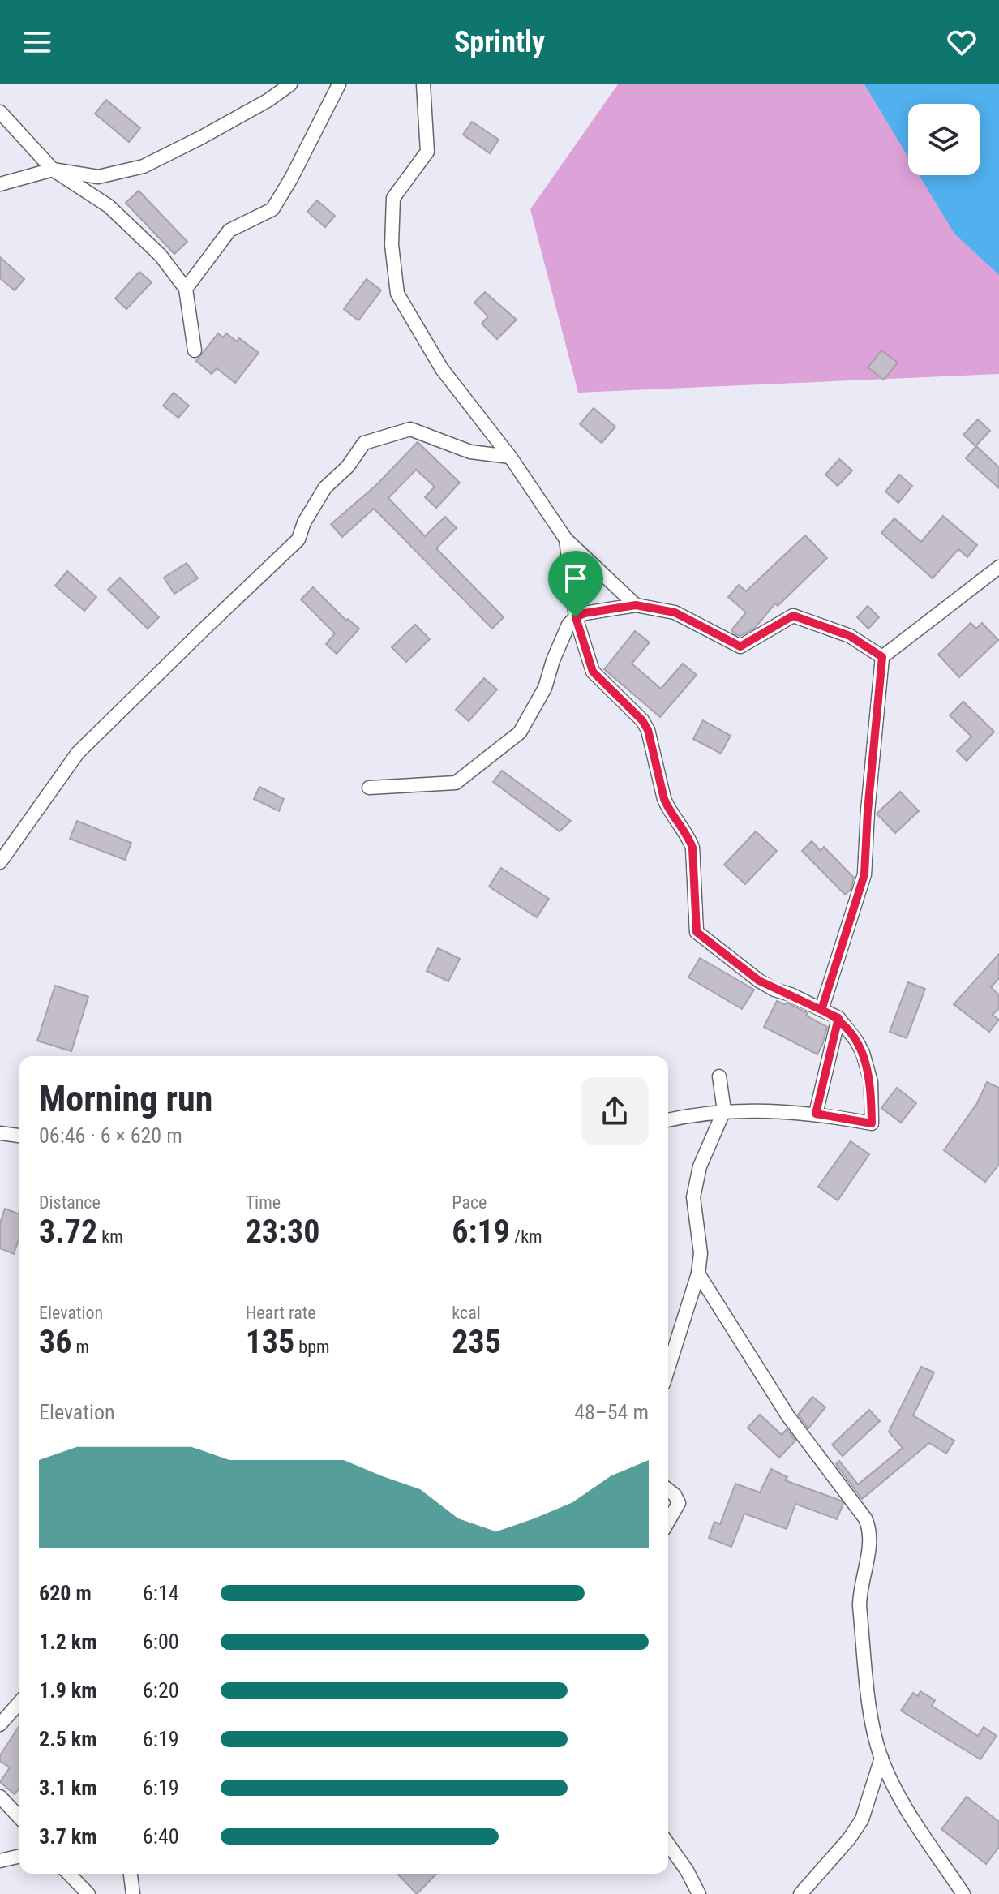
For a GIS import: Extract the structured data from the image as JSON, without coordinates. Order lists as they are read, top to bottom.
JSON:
{
  "page": {
    "header": "Sprintly",
    "heading": ["Morning run", "06:46 · 6 × 620 m"],
    "stats": [
      ["Distance", "3.72 km"],
      ["Time", "23:30"],
      ["Pace", "6:19 /km"],
      ["Elevation", "36 m"],
      ["Heart rate", "135 bpm"],
      ["kcal", "235"]
    ],
    "chart": ["Elevation", "48–54 m"],
    "list": [
      {
        "name": "620 m",
        "note": "6:14"
      },
      {
        "name": "1.2 km",
        "note": "6:00"
      },
      {
        "name": "1.9 km",
        "note": "6:20"
      },
      {
        "name": "2.5 km",
        "note": "6:19"
      },
      {
        "name": "3.1 km",
        "note": "6:19"
      },
      {
        "name": "3.7 km",
        "note": "6:40"
      }
    ]
  }
}
